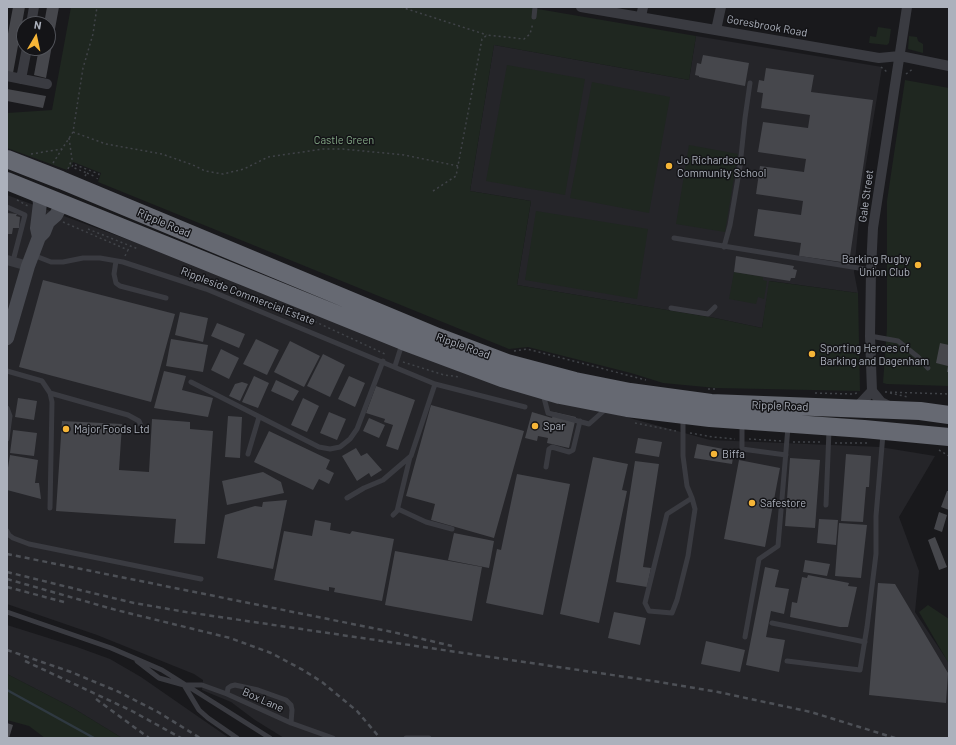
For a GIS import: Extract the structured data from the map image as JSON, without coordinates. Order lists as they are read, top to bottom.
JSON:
{
  "streets": {
    "highway": ["Ripple Road"],
    "street": ["Goresbrook Road", "Gale Street"],
    "lane": ["Rippleside Commercial Estate", "Box Lane"]
  },
  "crossings": [
    ["Goresbrook Road", "Gale Street"]
  ],
  "parks": ["Castle Green"],
  "places": [
    "Jo Richardson Community School",
    "Barking Rugby Union Club",
    "Sporting Heroes of Barking and Dagenham",
    "Spar",
    "Major Foods Ltd",
    "Biffa",
    "Safestore"
  ],
  "north": "top"
}
